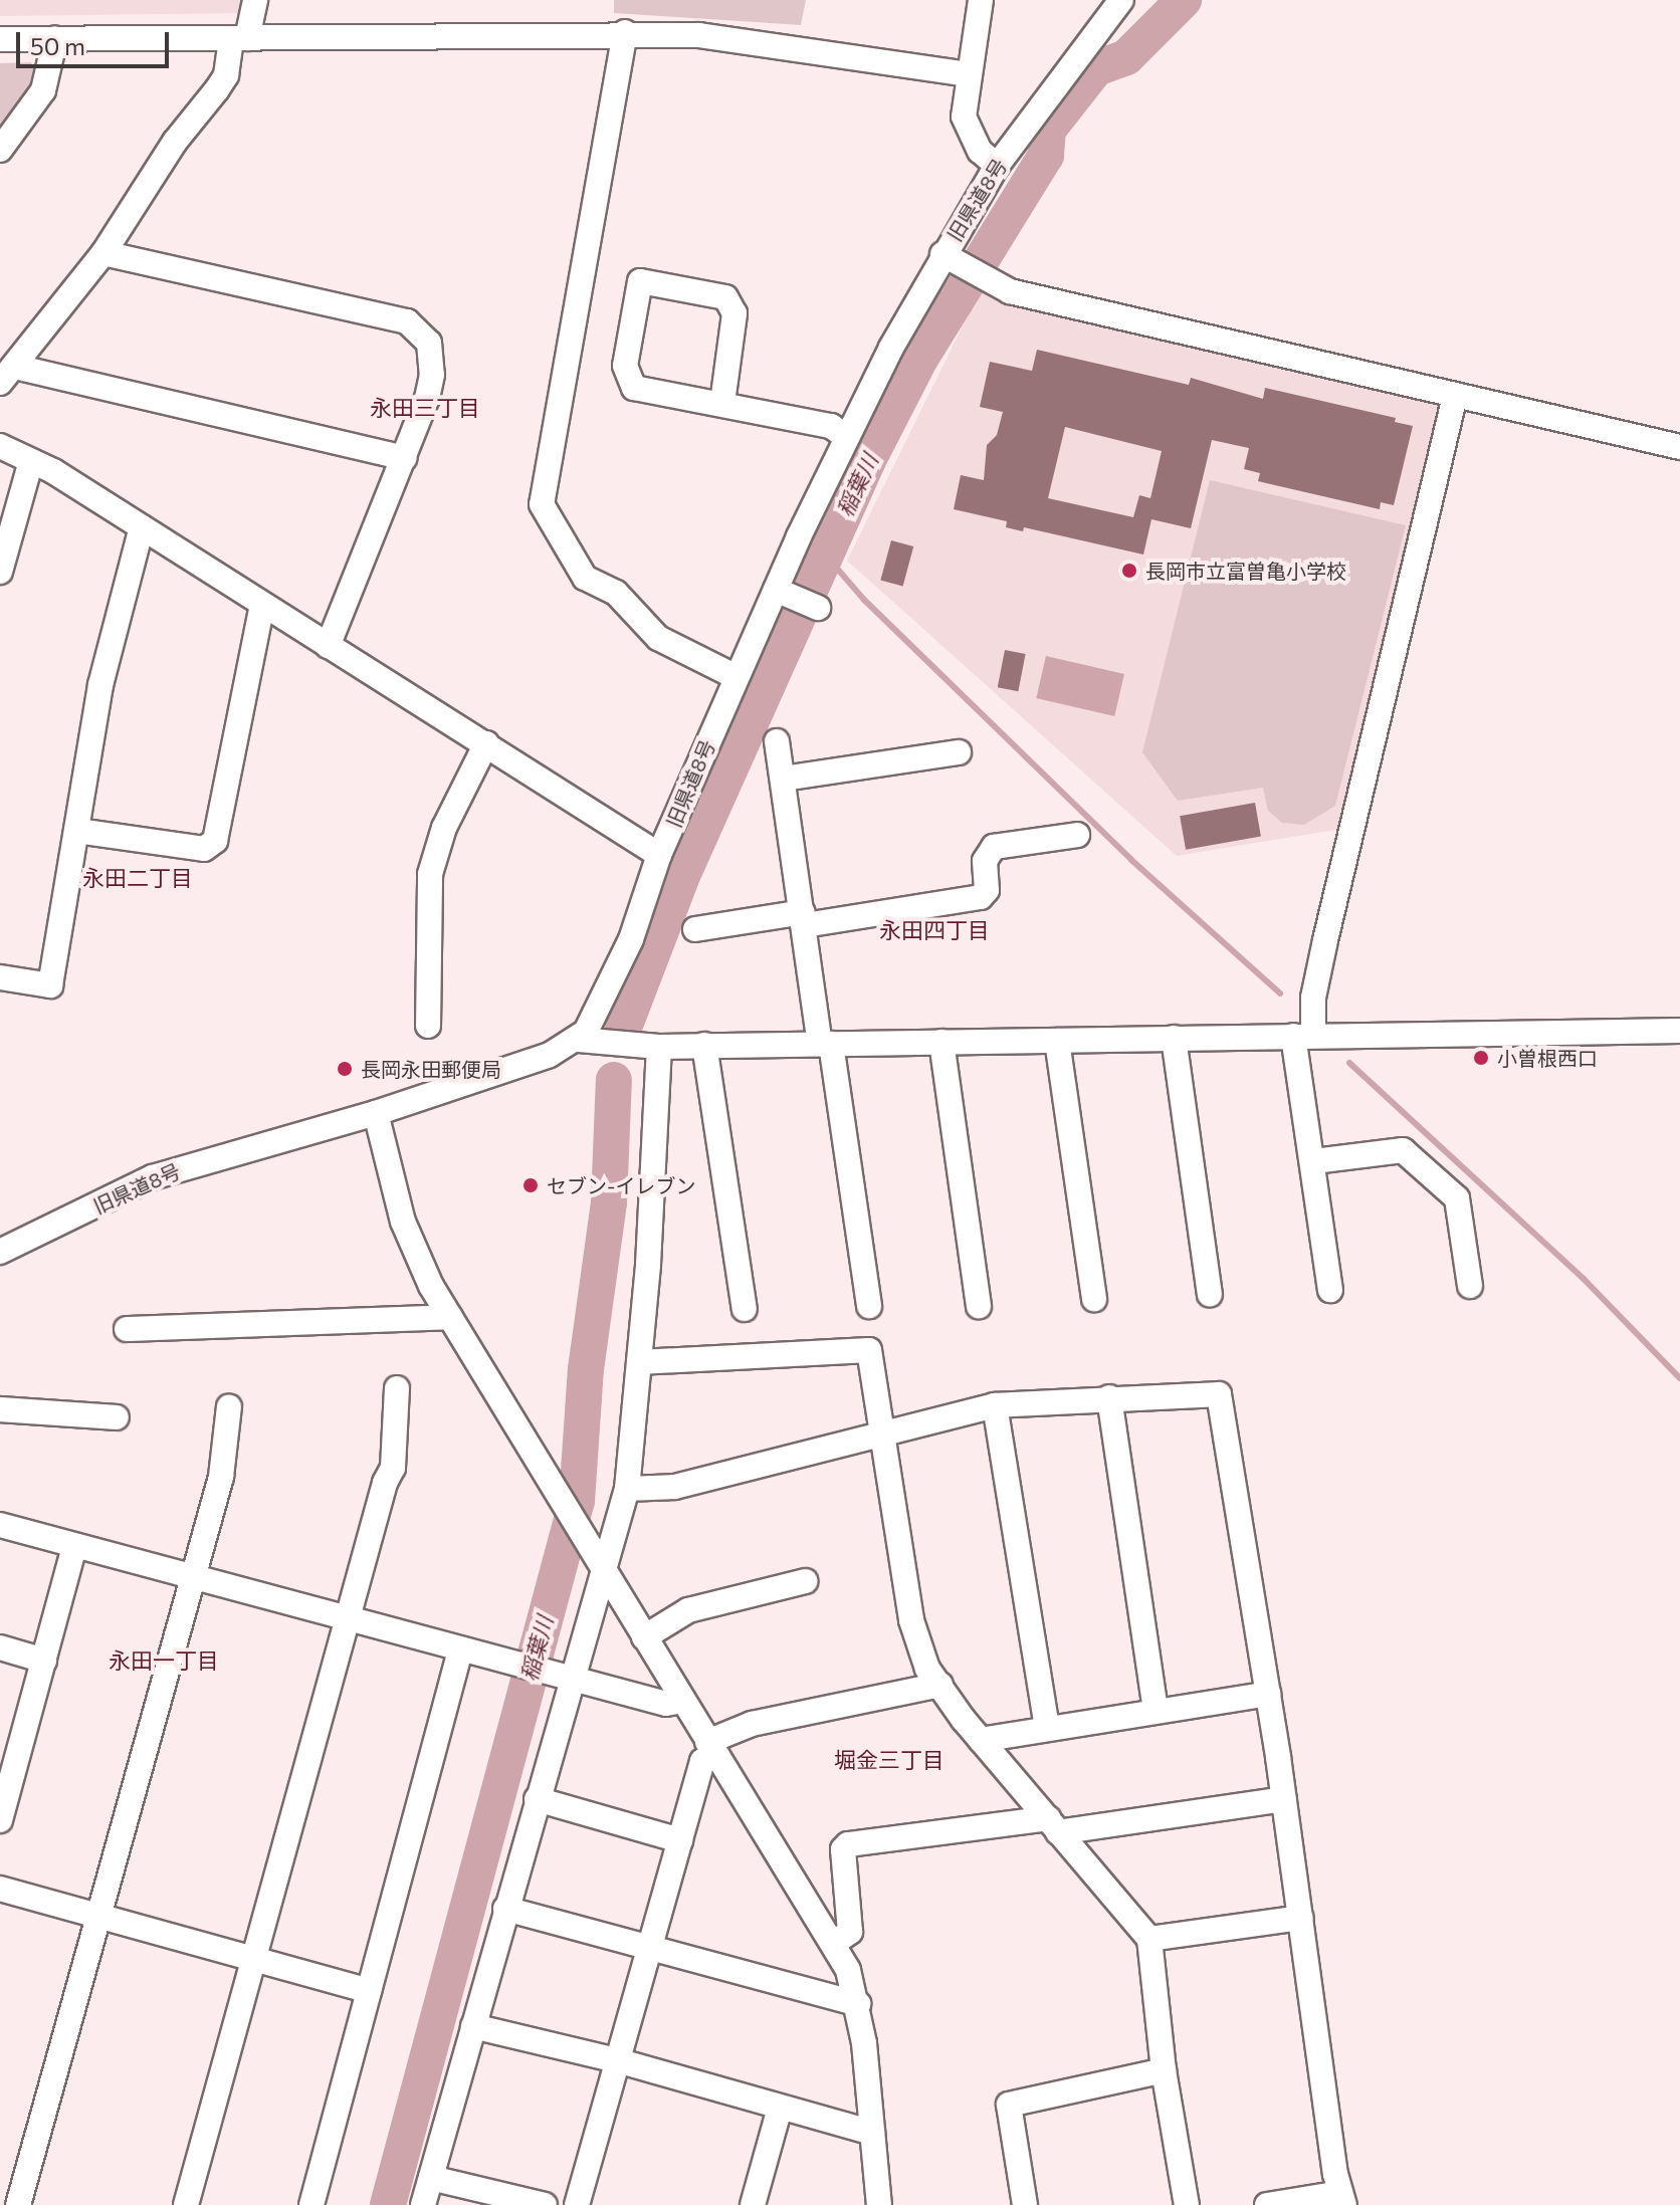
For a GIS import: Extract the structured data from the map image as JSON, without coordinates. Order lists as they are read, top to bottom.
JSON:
{
  "streets": {
    "street": ["旧県道8号"]
  },
  "districts": [
    "永田三丁目",
    "永田二丁目",
    "永田四丁目",
    "永田一丁目",
    "堀金三丁目"
  ],
  "water": ["稲葉川"],
  "places": [
    "長岡市立富曽亀小学校",
    "小曽根西口",
    "長岡永田郵便局",
    "セブン-イレブン"
  ],
  "scale_bar": "50 m"
}
